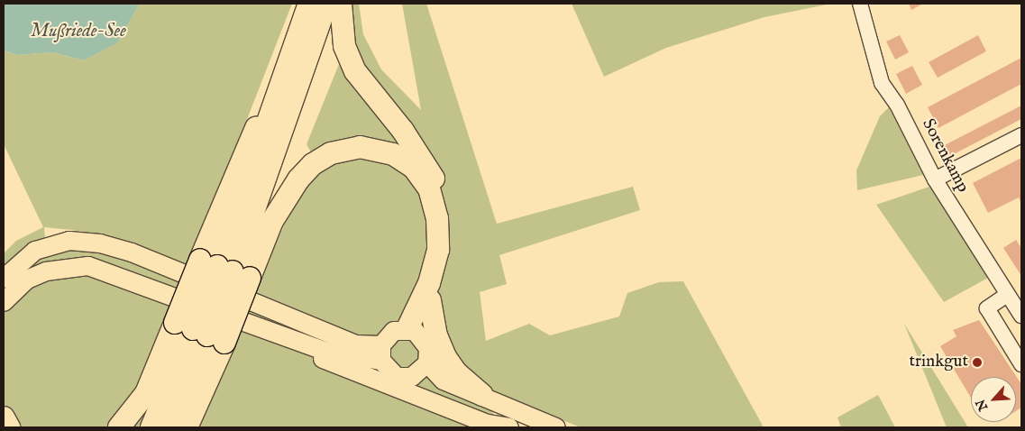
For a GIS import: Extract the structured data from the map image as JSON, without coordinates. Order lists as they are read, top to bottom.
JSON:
{
  "streets": {
    "street": ["Sorenkamp"]
  },
  "water": ["Mußriede-See"],
  "places": ["trinkgut"],
  "north": "bottom left"
}
